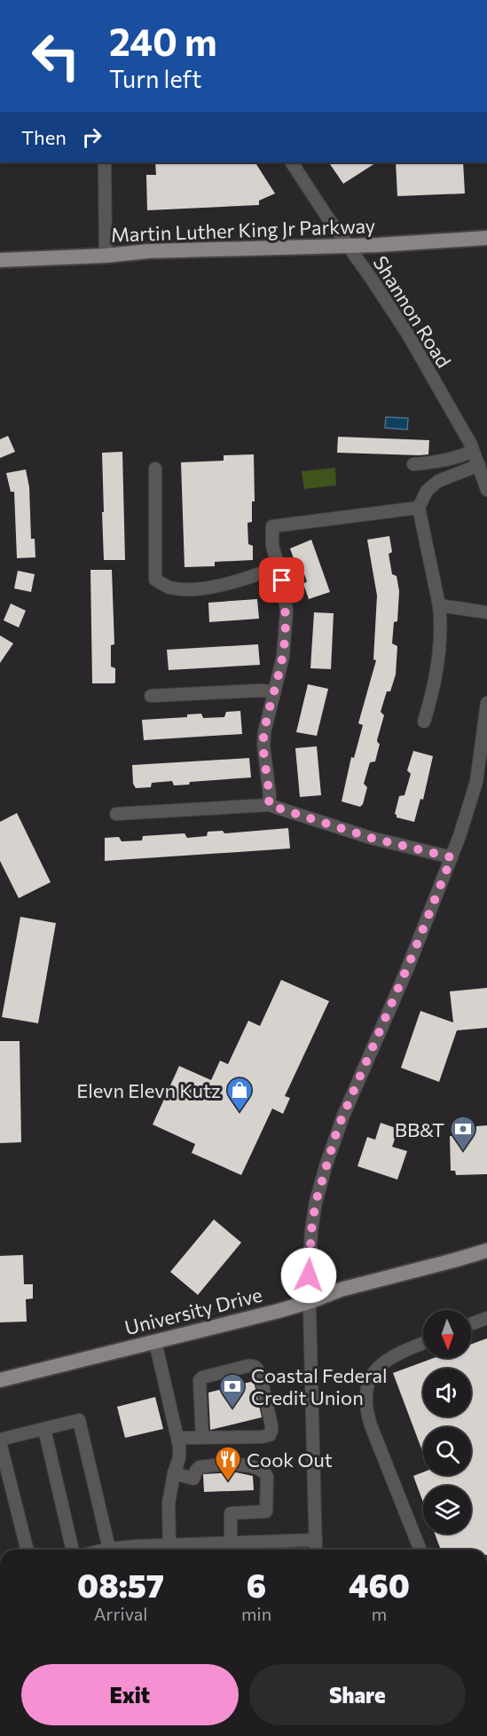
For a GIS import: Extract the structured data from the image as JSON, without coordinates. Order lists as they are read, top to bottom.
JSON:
{
  "streets": {
    "main road": ["Martin Luther King Jr Parkway", "University Drive"],
    "street": ["Shannon Road"]
  },
  "crossings": [
    ["Martin Luther King Jr Parkway", "Shannon Road"]
  ],
  "places": {
    "shop": ["Elevn Elevn Kutz"],
    "bank": ["BB&T", "Coastal Federal Credit Union"],
    "restaurant": ["Cook Out"]
  },
  "north": "bottom",
  "page": {
    "turn": ["240 m", "Turn left"],
    "then": "Then",
    "eta": [
      "08:57",
      "Arrival",
      "6",
      "min",
      "460",
      "m"
    ],
    "buttons": ["Exit", "Share"]
  }
}
